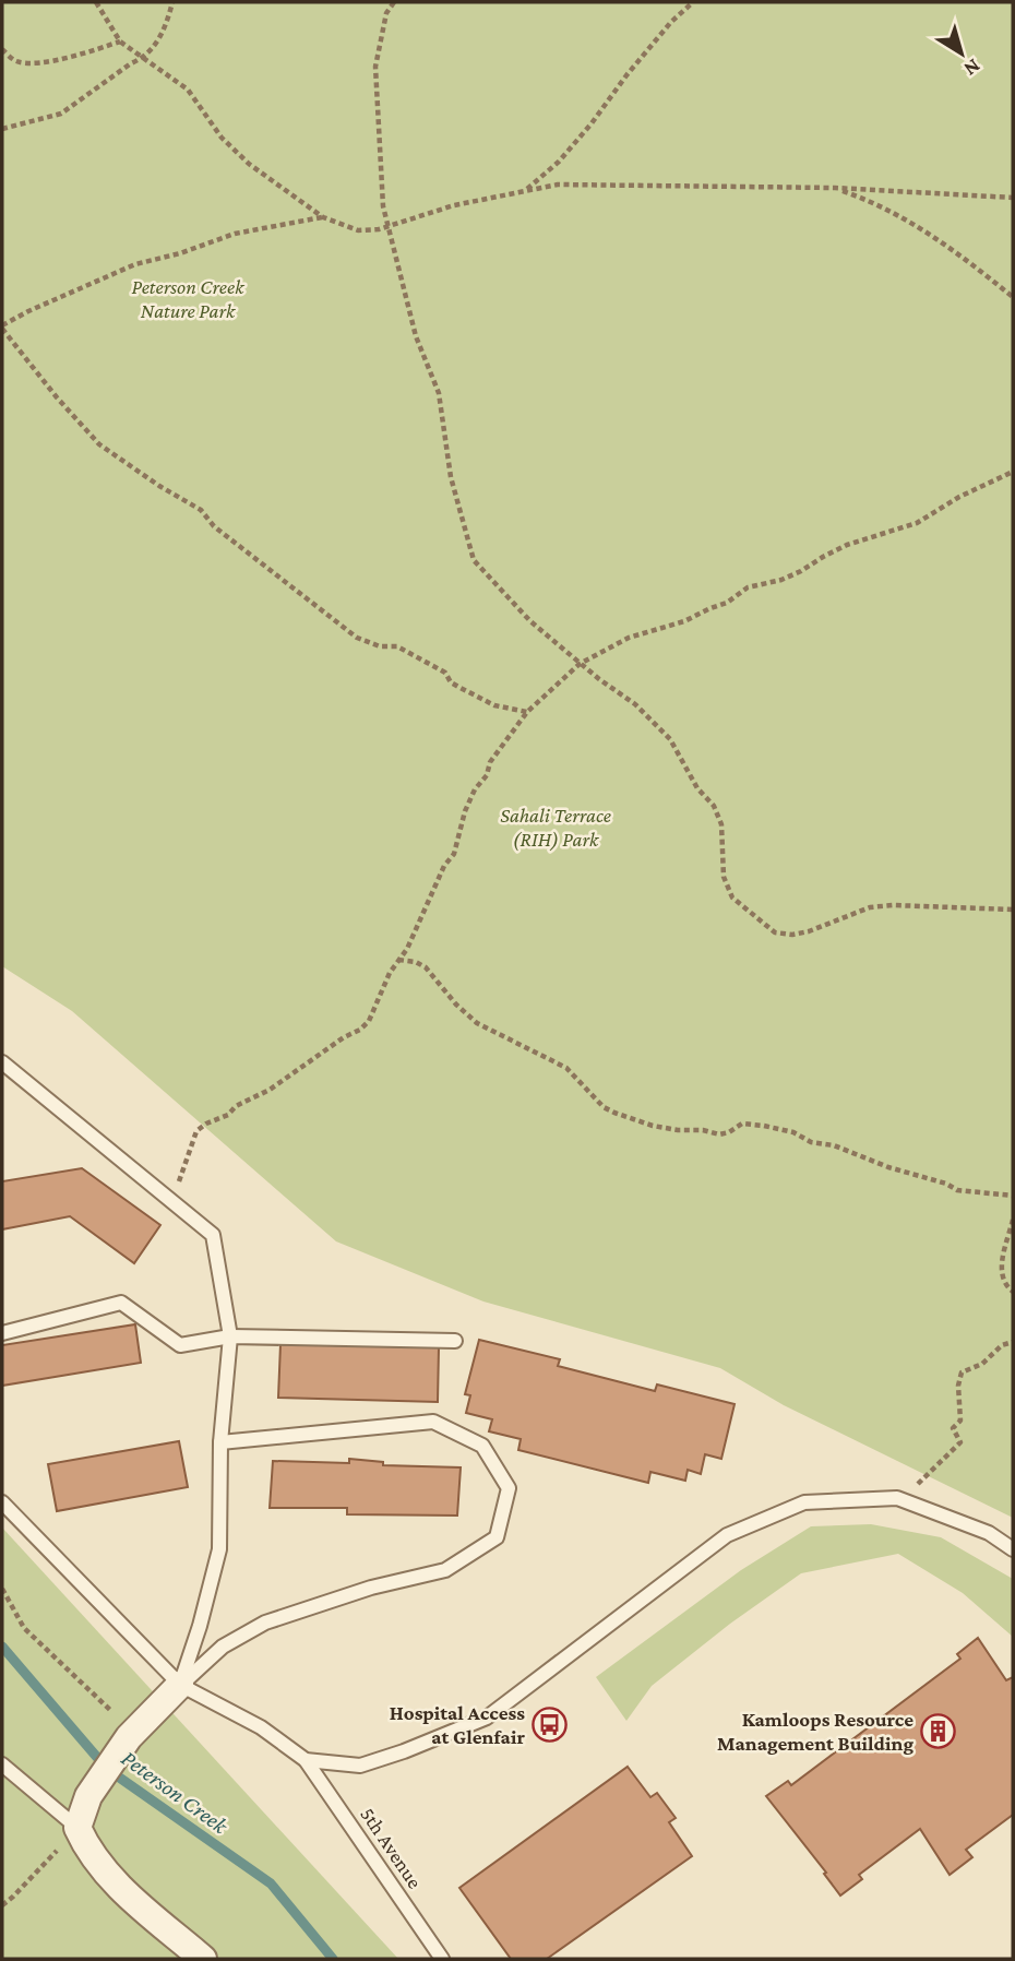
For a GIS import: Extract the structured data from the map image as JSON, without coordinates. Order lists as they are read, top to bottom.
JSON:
{
  "streets": {
    "lane": ["5th Avenue"]
  },
  "water": ["Peterson Creek"],
  "parks": ["Peterson Creek Nature Park", "Sahali Terrace (RIH) Park"],
  "places": {
    "bus stop": ["Hospital Access at Glenfair"],
    "building": ["Kamloops Resource Management Building"]
  },
  "north": "bottom right"
}
